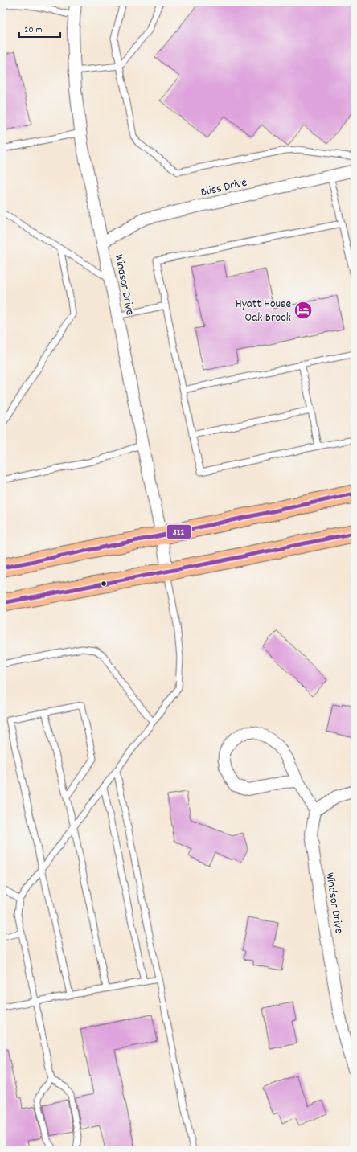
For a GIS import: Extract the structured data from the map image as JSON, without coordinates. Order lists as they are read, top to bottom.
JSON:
{
  "streets": {
    "street": ["Bliss Drive", "Windsor Drive"]
  },
  "crossings": [
    ["Bliss Drive", "Windsor Drive"]
  ],
  "places": {
    "hotel": ["Hyatt House Oak Brook"]
  },
  "lines": ["transit line 322"],
  "scale_bar": "20 m"
}
